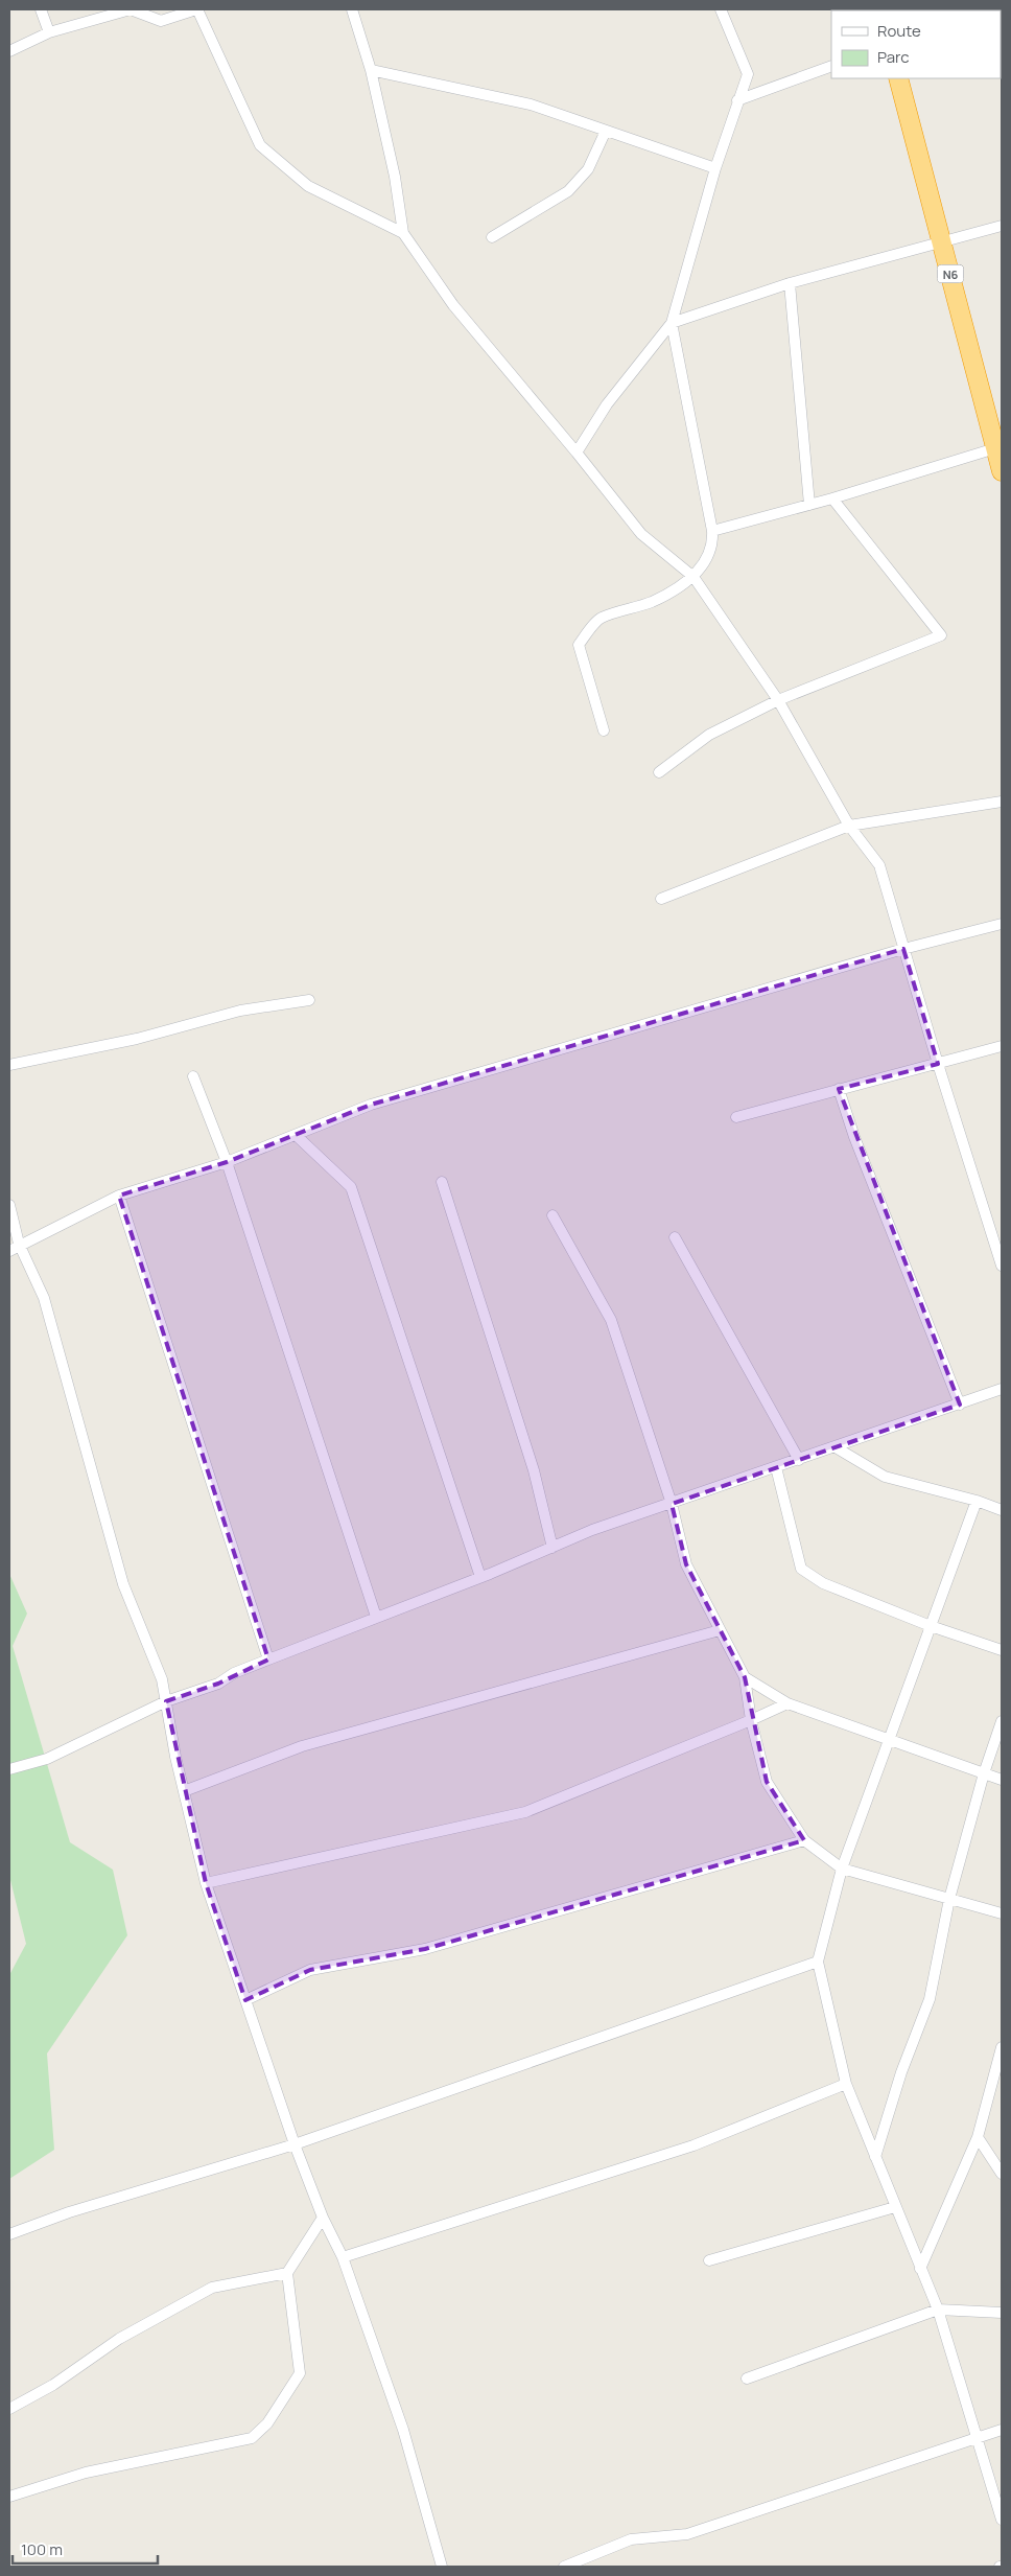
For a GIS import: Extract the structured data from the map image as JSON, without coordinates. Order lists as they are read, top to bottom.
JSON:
{
  "streets": {
    "highway": ["N6"]
  },
  "legend": ["Route", "Parc"],
  "scale_bar": "100 m"
}
